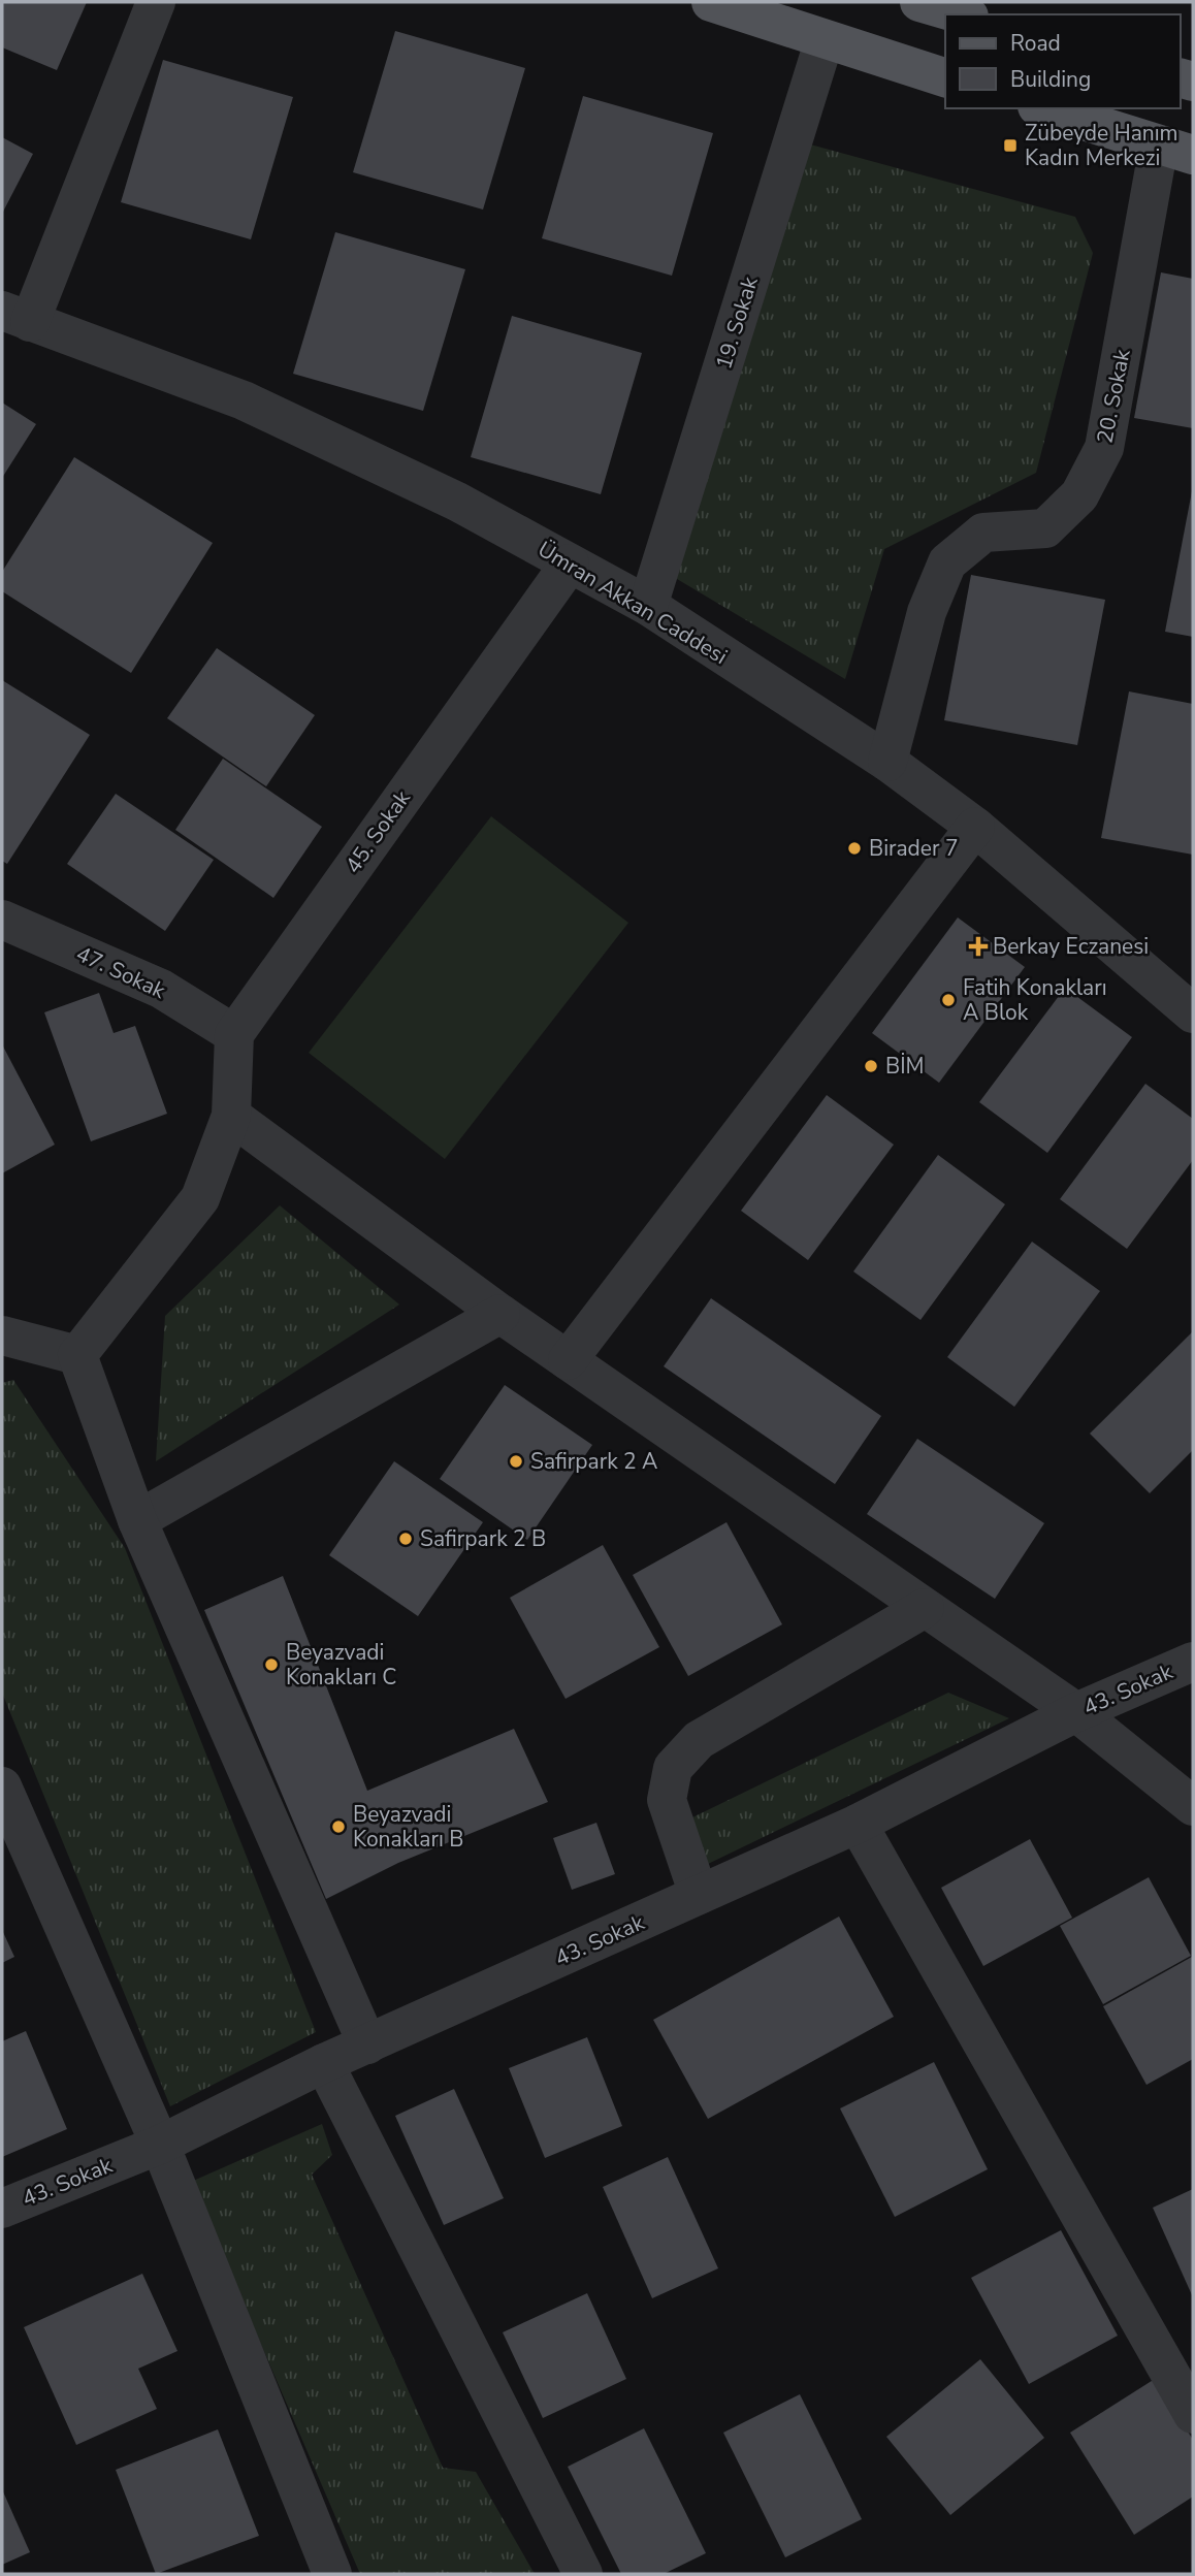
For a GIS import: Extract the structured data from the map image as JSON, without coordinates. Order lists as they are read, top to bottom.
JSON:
{
  "streets": {
    "street": [
      "19. Sokak",
      "20. Sokak",
      "Ümran Akkan Caddesi",
      "45. Sokak",
      "47. Sokak",
      "43. Sokak"
    ]
  },
  "crossings": [
    ["19. Sokak", "Ümran Akkan Caddesi"],
    ["20. Sokak", "Ümran Akkan Caddesi"],
    ["Ümran Akkan Caddesi", "45. Sokak"],
    ["45. Sokak", "47. Sokak"]
  ],
  "places": {
    "transit": ["Zübeyde Hanım Kadın Merkezi"],
    "other": [
      "Birader 7",
      "Fatih Konakları A Blok",
      "BİM",
      "Safirpark 2 A",
      "Safirpark 2 B",
      "Beyazvadi Konakları C",
      "Beyazvadi Konakları B"
    ],
    "health": ["Berkay Eczanesi"]
  },
  "legend": ["Road", "Building"]
}
